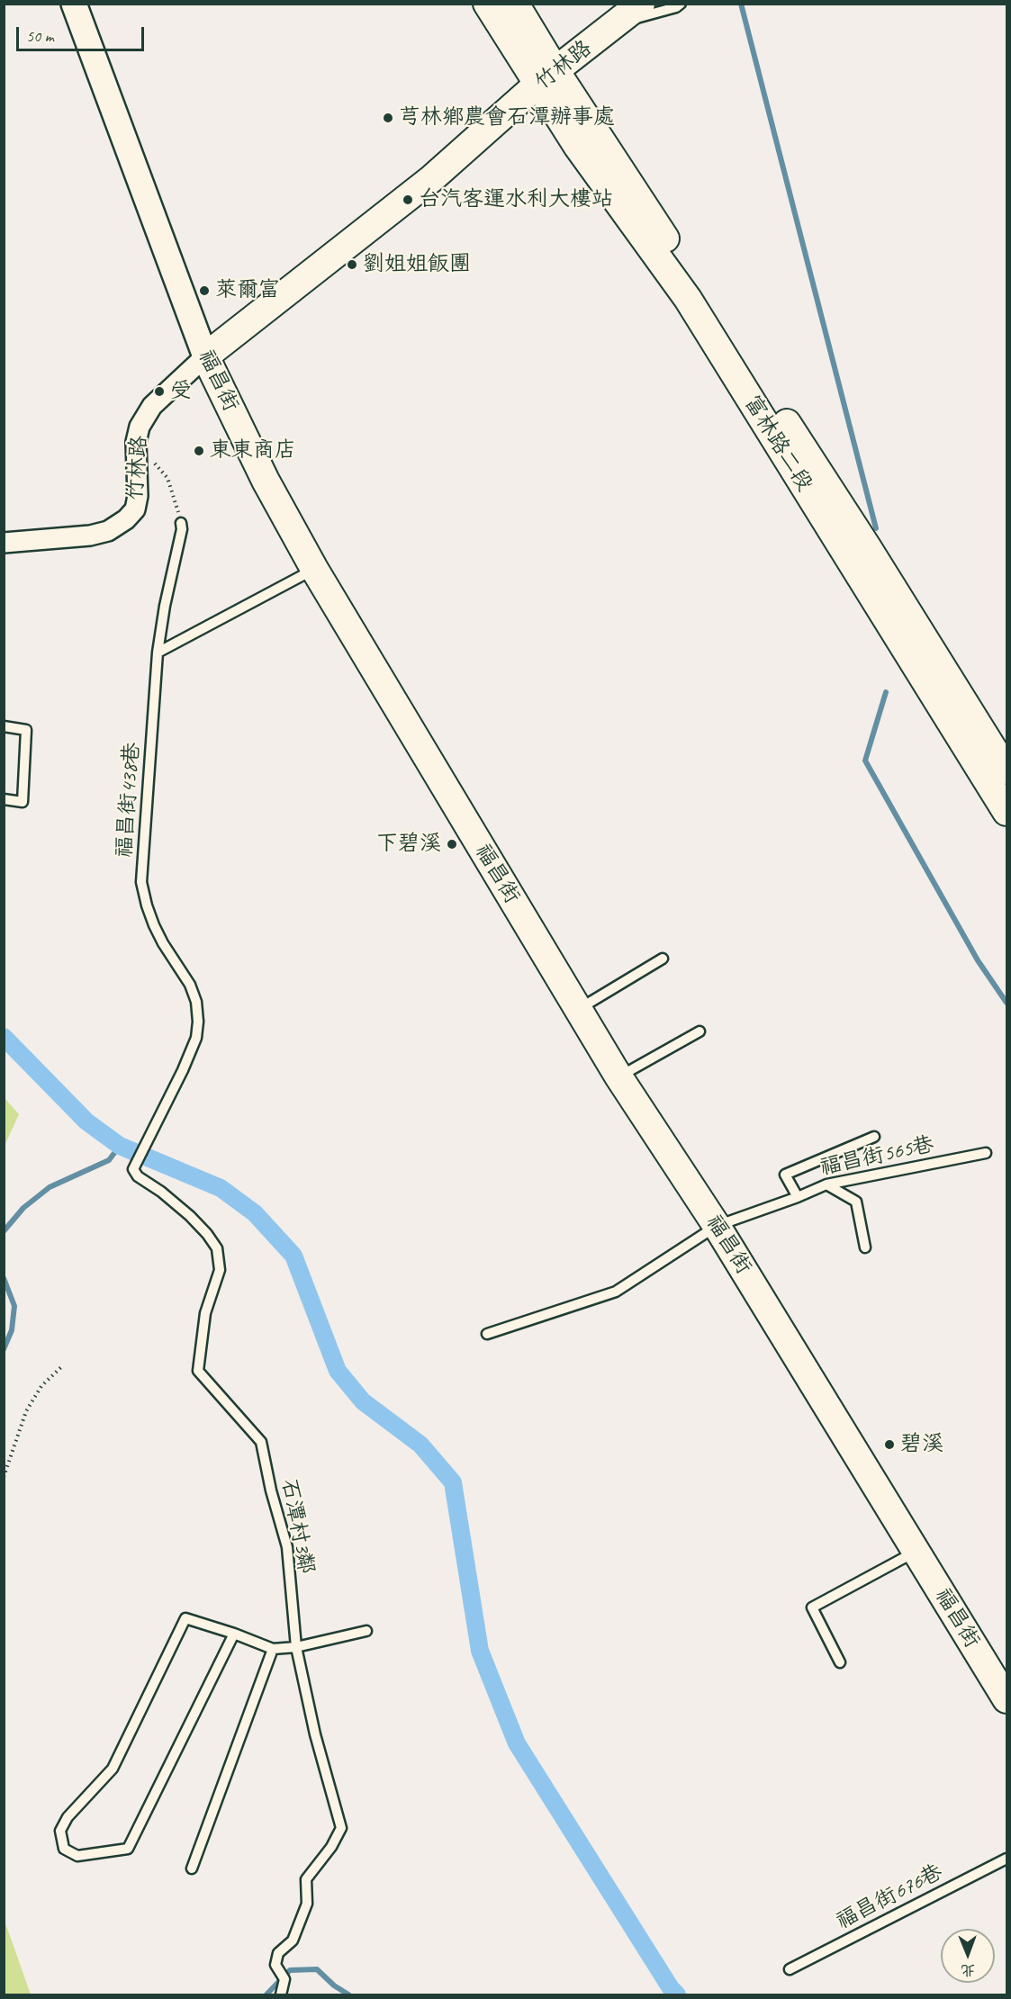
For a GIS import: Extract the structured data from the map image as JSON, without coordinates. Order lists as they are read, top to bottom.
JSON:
{
  "streets": {
    "main road": ["竹林路", "福昌街", "富林路二段"],
    "lane": [
      "福昌街438巷",
      "福昌街565巷",
      "石潭村3鄰",
      "福昌街676巷"
    ]
  },
  "crossings": [
    ["竹林路", "福昌街"],
    ["竹林路", "富林路二段"],
    ["福昌街", "福昌街565巷"],
    ["福昌街438巷", "石潭村3鄰"]
  ],
  "places": [
    "芎林鄉農會石潭辦事處",
    "台汽客運水利大樓站",
    "劉姐姐飯團",
    "萊爾富",
    "受",
    "東東商店",
    "下碧溪",
    "碧溪"
  ],
  "scale_bar": "50 m",
  "north": "bottom"
}
